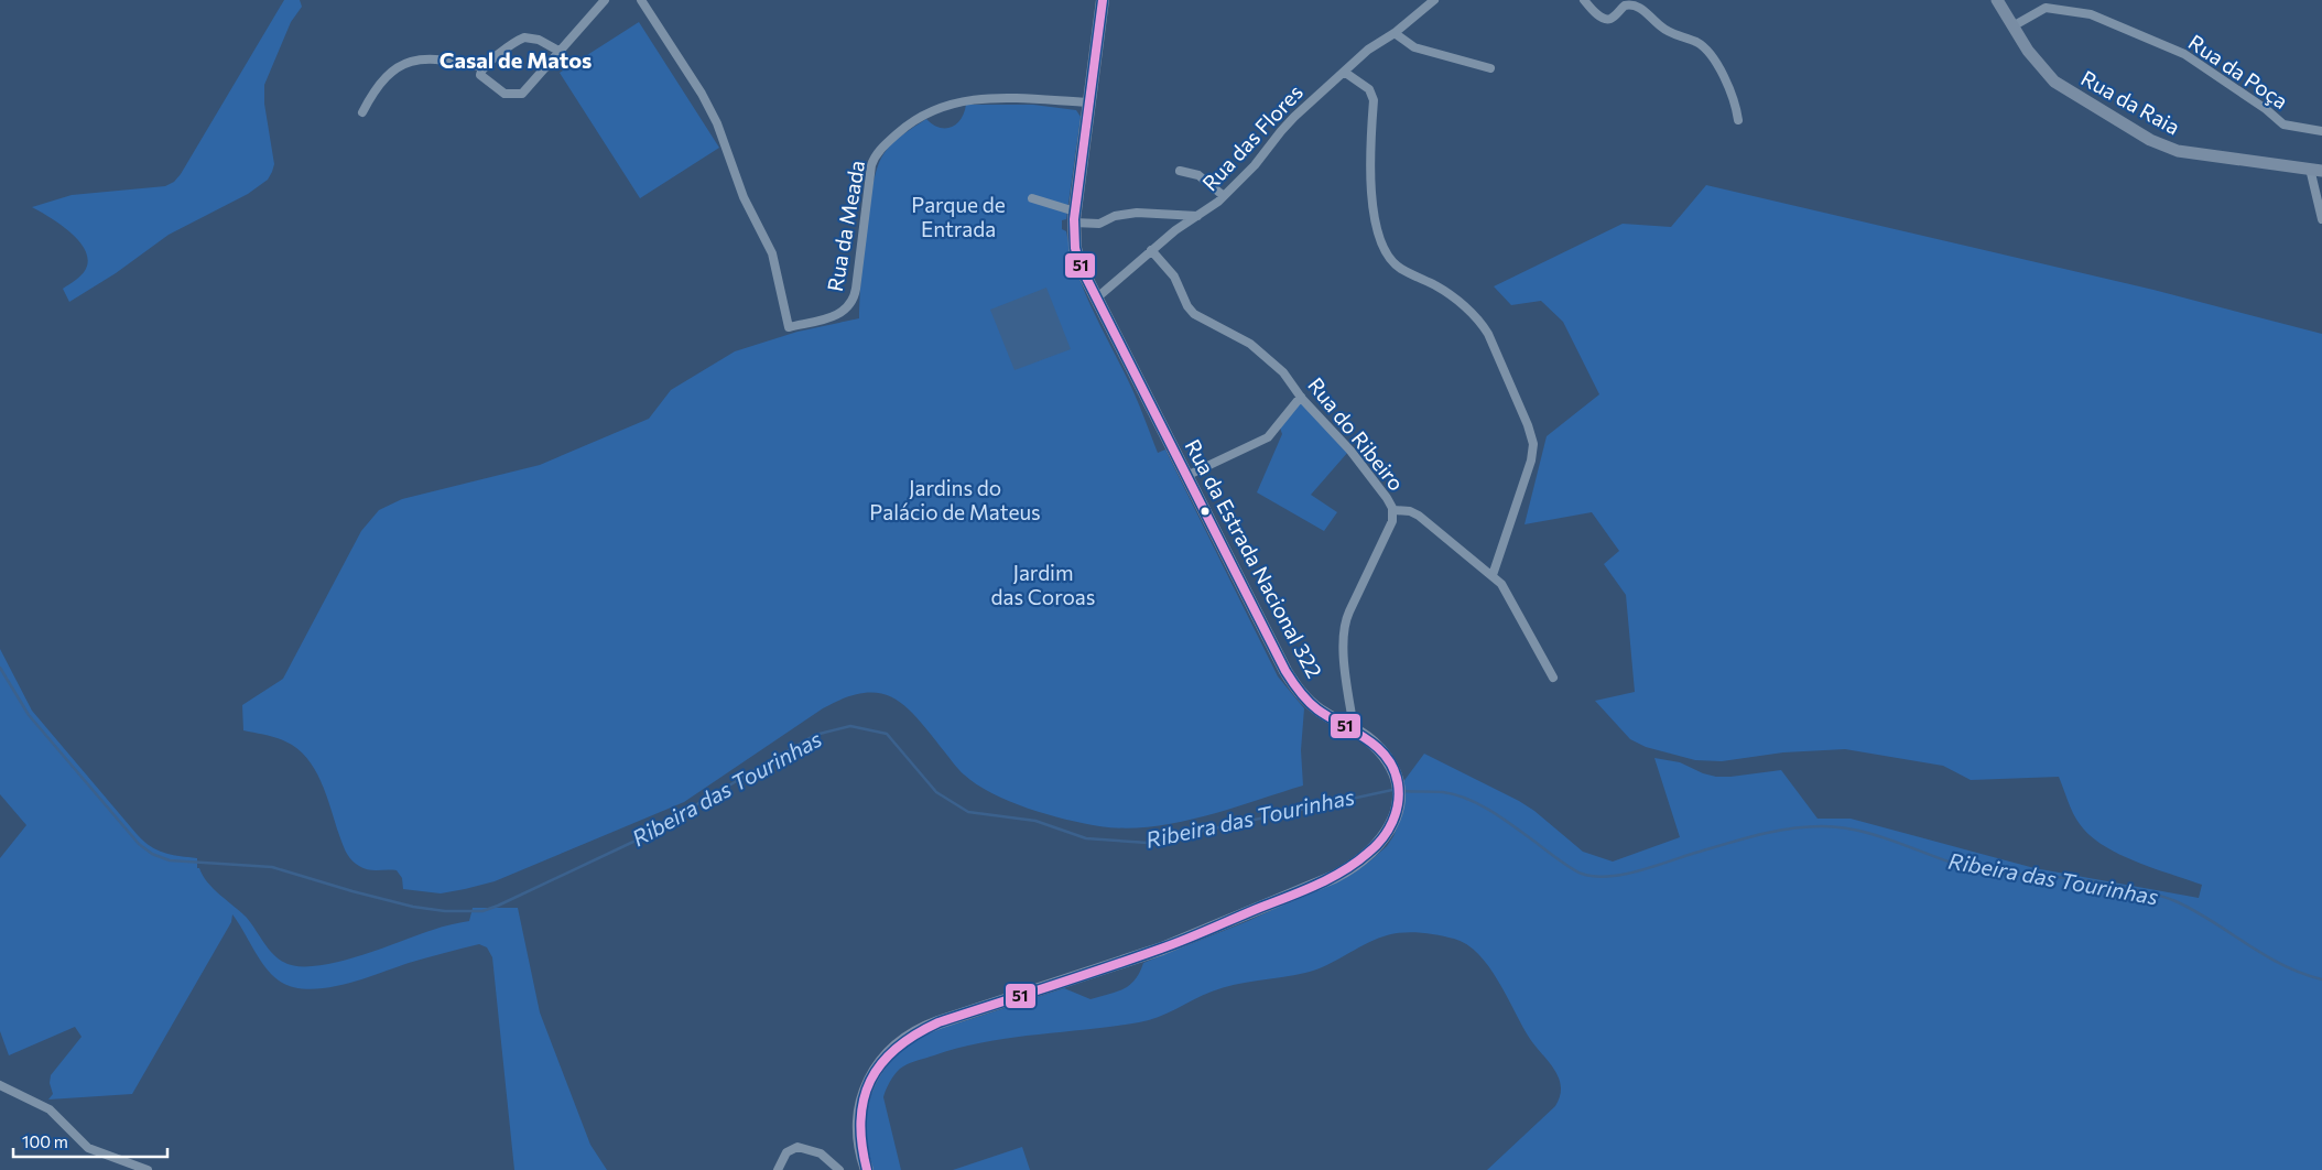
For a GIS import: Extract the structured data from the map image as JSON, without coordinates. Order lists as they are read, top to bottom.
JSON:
{
  "streets": {
    "main road": ["Rua da Raia", "Rua da Estrada Nacional 322"],
    "street": [
      "Rua da Poça",
      "Rua das Flores",
      "Rua da Meada",
      "Rua do Ribeiro"
    ]
  },
  "crossings": [
    ["Rua da Poça", "Rua da Raia"],
    ["Rua das Flores", "Rua do Ribeiro"],
    ["Rua das Flores", "Rua da Estrada Nacional 322"],
    ["Rua da Meada", "Rua da Estrada Nacional 322"],
    ["Rua do Ribeiro", "Rua da Estrada Nacional 322"]
  ],
  "districts": ["Casal de Matos"],
  "water": ["Ribeira das Tourinhas"],
  "parks": ["Parque de Entrada", "Jardins do Palácio de Mateus", "Jardim das Coroas"],
  "lines": ["transit line 51"],
  "scale_bar": "100 m"
}
